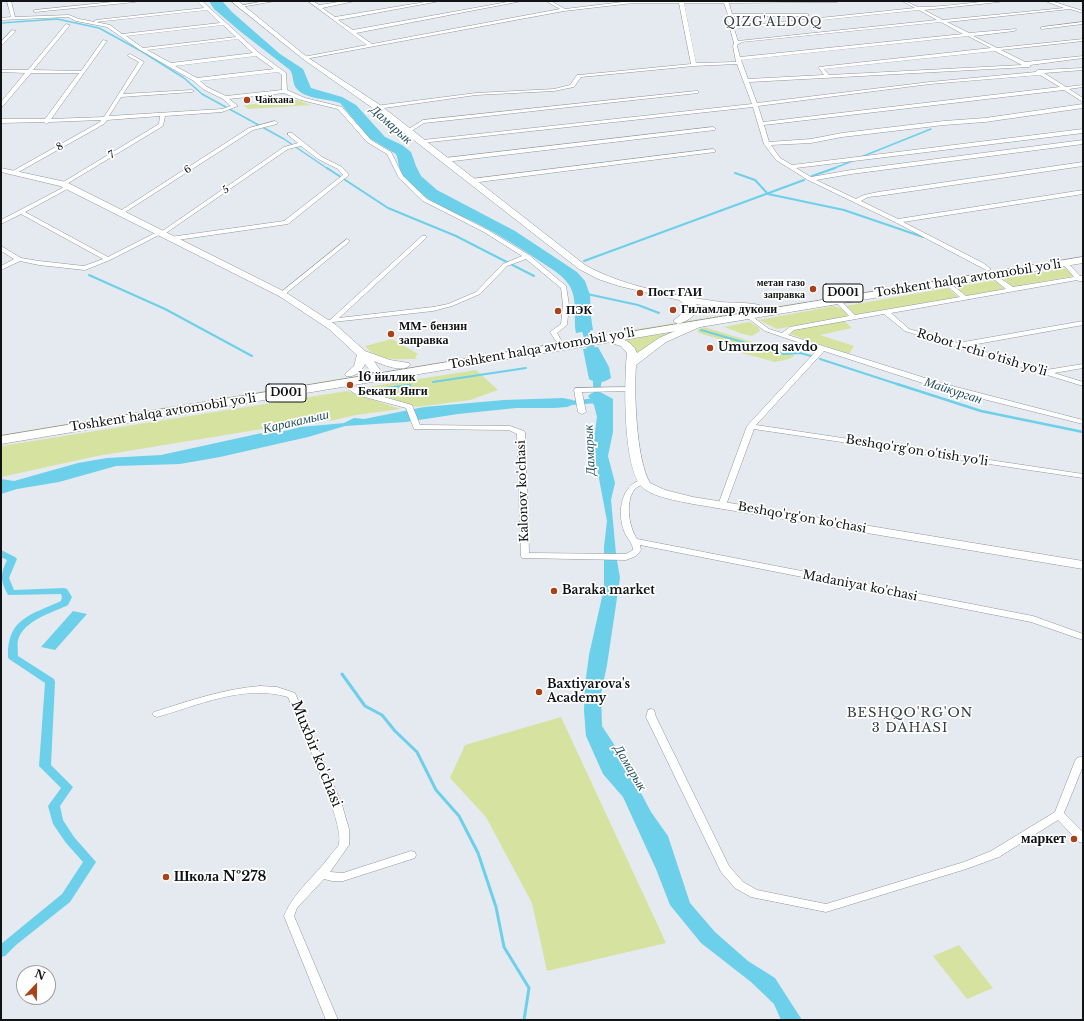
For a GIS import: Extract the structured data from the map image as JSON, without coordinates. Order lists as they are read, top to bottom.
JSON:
{
  "streets": {
    "highway": ["Toshkent halqa avtomobil yo'li", "D001"],
    "main road": ["Beshqo'rg'on ko'chasi"],
    "street": [
      "8",
      "7",
      "6",
      "5",
      "Robot 1-chi o'tish yo'li",
      "Beshqo'rg'on o'tish yo'li",
      "Kalonov ko'chasi",
      "Madaniyat ko'chasi",
      "Muxbir ko'chasi"
    ]
  },
  "crossings": [
    ["Toshkent halqa avtomobil yo'li", "Kalonov ko'chasi"],
    ["Kalonov ko'chasi", "Madaniyat ko'chasi"]
  ],
  "districts": ["QIZG'ALDOQ", "BESHQO'RG'ON 3 DAHASI"],
  "water": ["Дамарык", "Майкурган", "Каракамыш"],
  "places": [
    "Чайхана",
    "метан газо заправка",
    "Пост ГАИ",
    "Гиламлар дукони",
    "ПЭК",
    "ММ- бензин заправка",
    "Umurzoq savdo",
    "16 йиллик Бекати Янги",
    "Baraka market",
    "Baxtiyarova's Academy",
    "маркет",
    "Школа №278"
  ],
  "north": "top"
}
